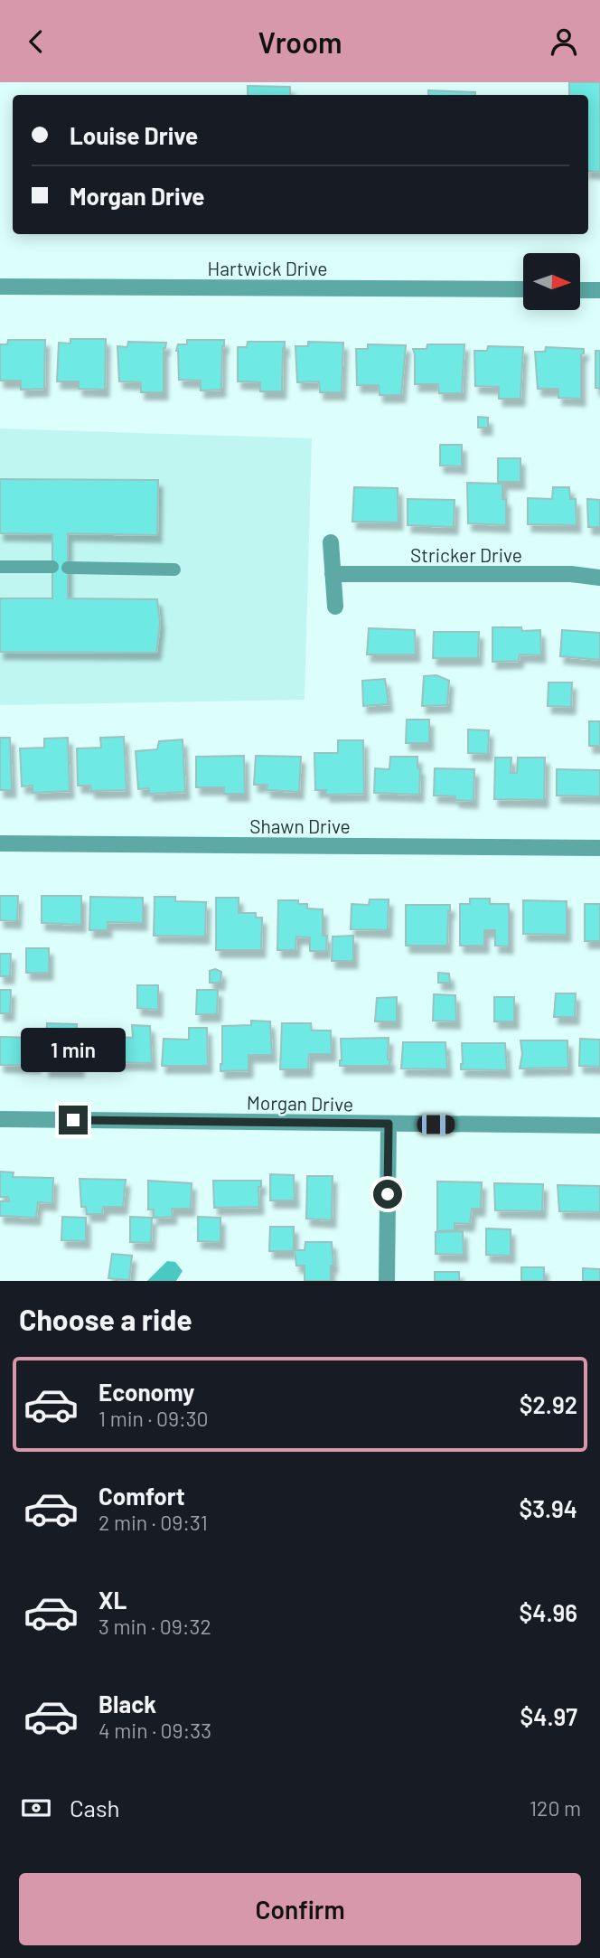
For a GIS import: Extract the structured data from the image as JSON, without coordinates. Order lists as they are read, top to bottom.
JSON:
{
  "streets": {
    "street": [
      "Hartwick Drive",
      "Stricker Drive",
      "Shawn Drive",
      "Morgan Drive"
    ]
  },
  "north": "right",
  "page": {
    "header": "Vroom",
    "banner": ["Louise Drive", "Morgan Drive"],
    "bubble": "1 min",
    "heading": "Choose a ride",
    "list": [
      {
        "name": "Economy",
        "note": "1 min · 09:30",
        "value": "$2.92"
      },
      {
        "name": "Comfort",
        "note": "2 min · 09:31",
        "value": "$3.94"
      },
      {
        "name": "XL",
        "note": "3 min · 09:32",
        "value": "$4.96"
      },
      {
        "name": "Black",
        "note": "4 min · 09:33",
        "value": "$4.97"
      }
    ],
    "pay": ["Cash", "120 m"],
    "buttons": "Confirm"
  }
}
